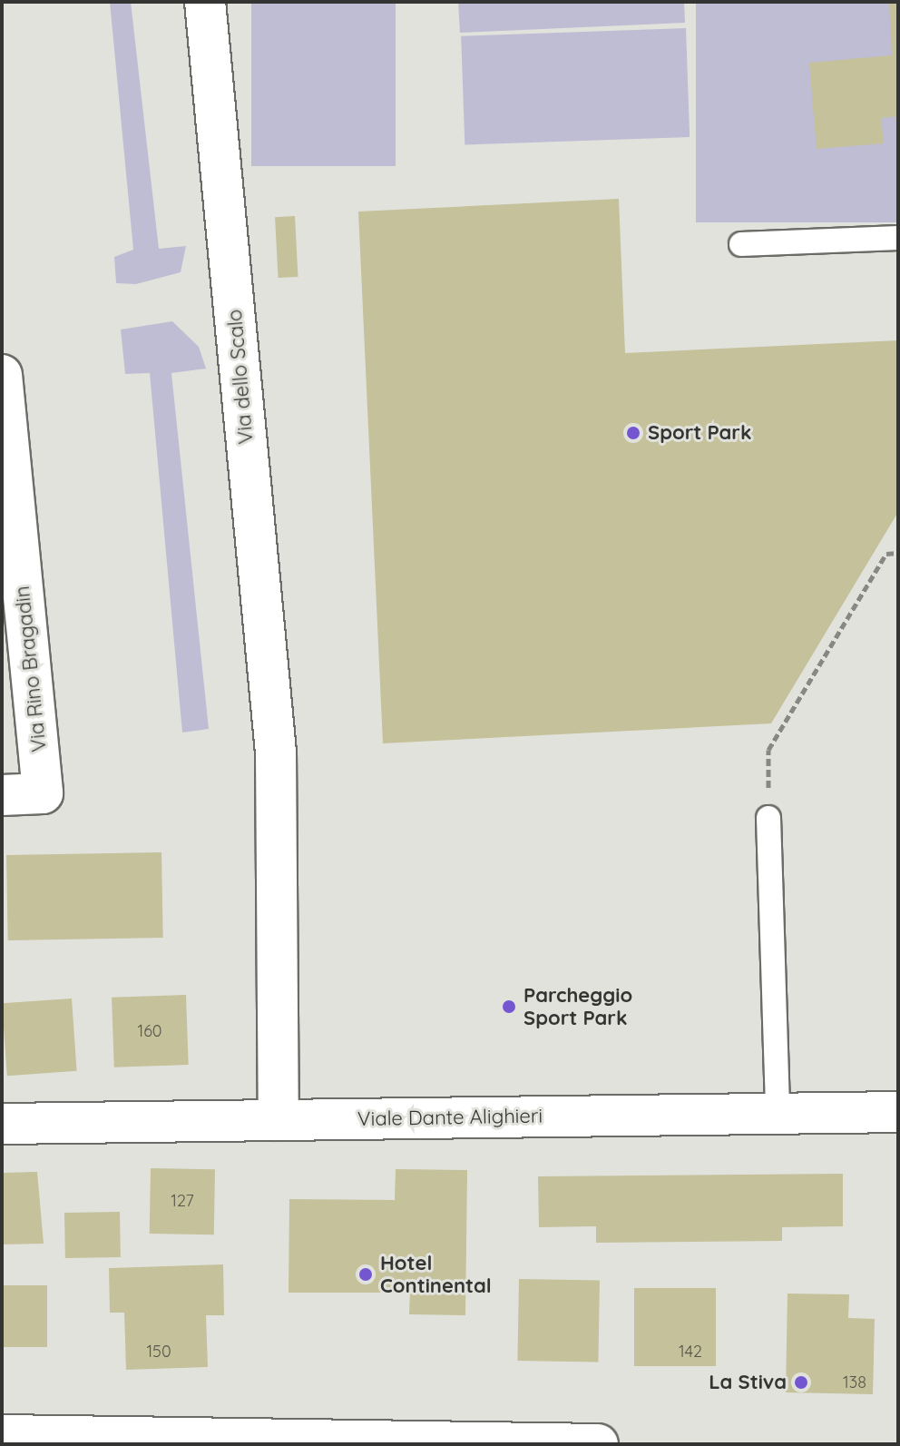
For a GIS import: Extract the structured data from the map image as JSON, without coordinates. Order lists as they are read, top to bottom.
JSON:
{
  "streets": {
    "street": ["Via dello Scalo", "Via Rino Bragadin", "Viale Dante Alighieri"]
  },
  "crossings": [
    ["Via dello Scalo", "Viale Dante Alighieri"]
  ],
  "places": [
    "Sport Park",
    "Parcheggio Sport Park",
    "Hotel Continental",
    "La Stiva"
  ],
  "house_numbers": [
    "160",
    "127",
    "150",
    "142",
    "138"
  ]
}
